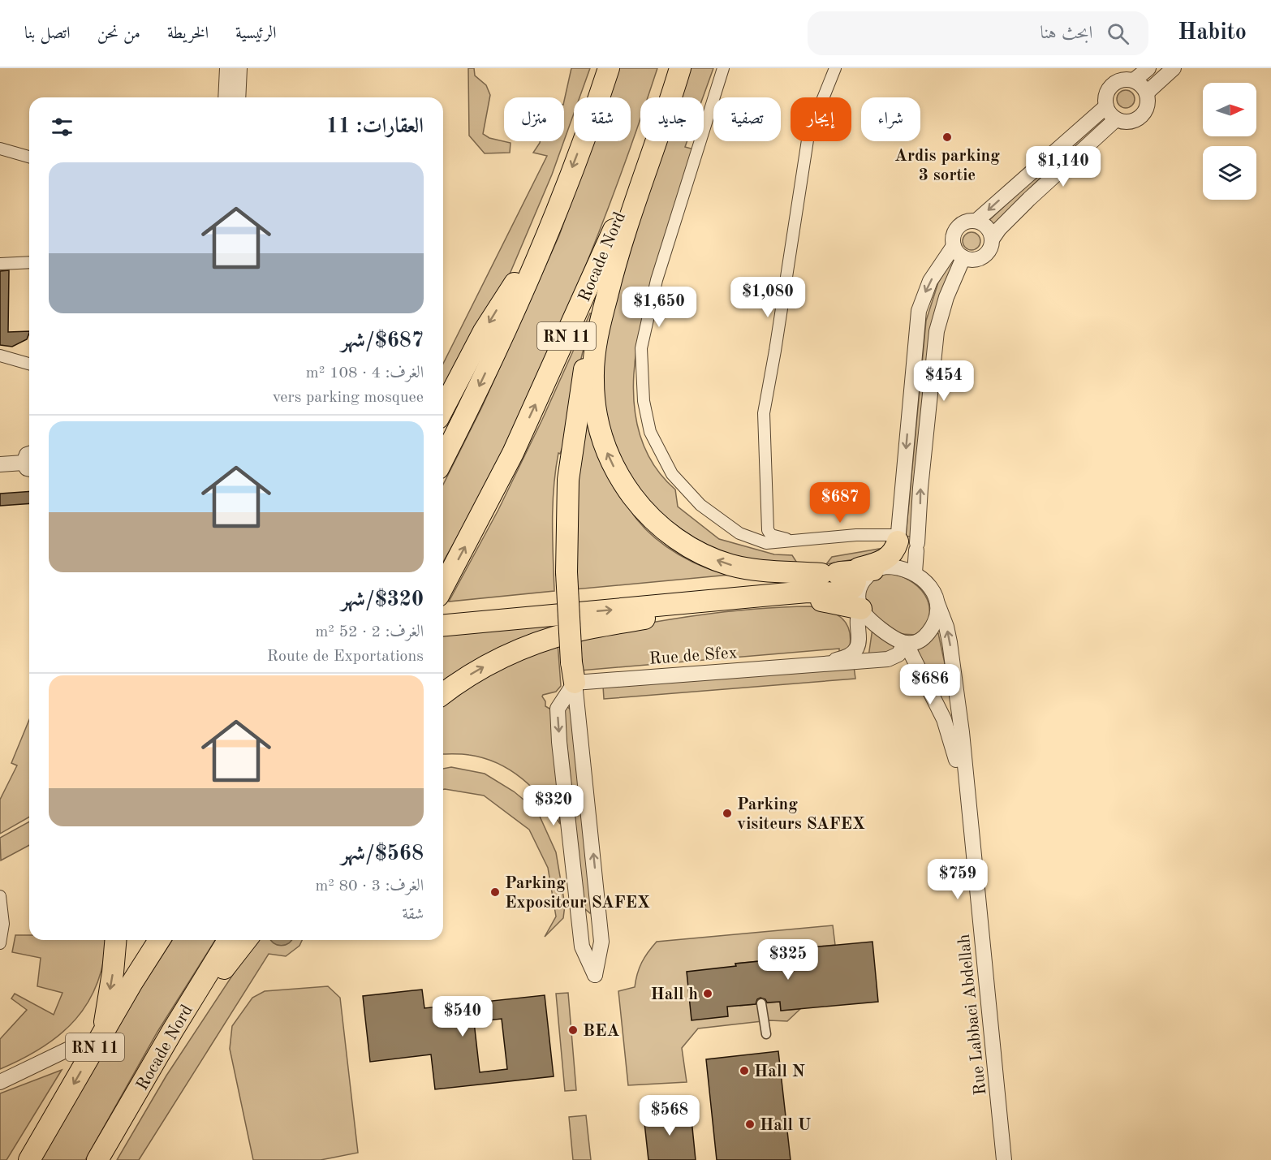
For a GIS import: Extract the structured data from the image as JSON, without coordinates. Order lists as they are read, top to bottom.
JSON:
{
  "streets": {
    "highway": ["Rocade Nord", "RN 11"],
    "street": ["Rue de Sfex", "Rue Labbaci Abdellah"]
  },
  "crossings": [
    ["Rue de Sfex", "Rue Labbaci Abdellah"]
  ],
  "places": [
    "Ardis parking 3 sortie",
    "Parking visiteurs SAFEX",
    "Parking Expositeur SAFEX",
    "Hall h",
    "BEA",
    "Hall N",
    "Hall U"
  ],
  "north": "right",
  "page": {
    "header": "Habito",
    "search": "ابحث هنا",
    "nav": [
      "الرئيسية",
      "الخريطة",
      "من نحن",
      "اتصل بنا"
    ],
    "chip": [
      "شراء",
      "إيجار",
      "تصفية",
      "جديد",
      "شقة",
      "منزل"
    ],
    "heading": "العقارات: 11",
    "price": [
      "$1,140",
      "$1,080",
      "$1,650",
      "$454",
      "$687",
      "$686",
      "$320",
      "$759",
      "$325",
      "$540",
      "$568"
    ],
    "list": [
      {
        "name": "$687/شهر",
        "note": "الغرف: 4 · 108 m² · vers parking mosquee"
      },
      {
        "name": "$320/شهر",
        "note": "الغرف: 2 · 52 m² · Route de Exportations"
      },
      {
        "name": "$568/شهر",
        "note": "الغرف: 3 · 80 m² · شقة"
      }
    ]
  }
}
